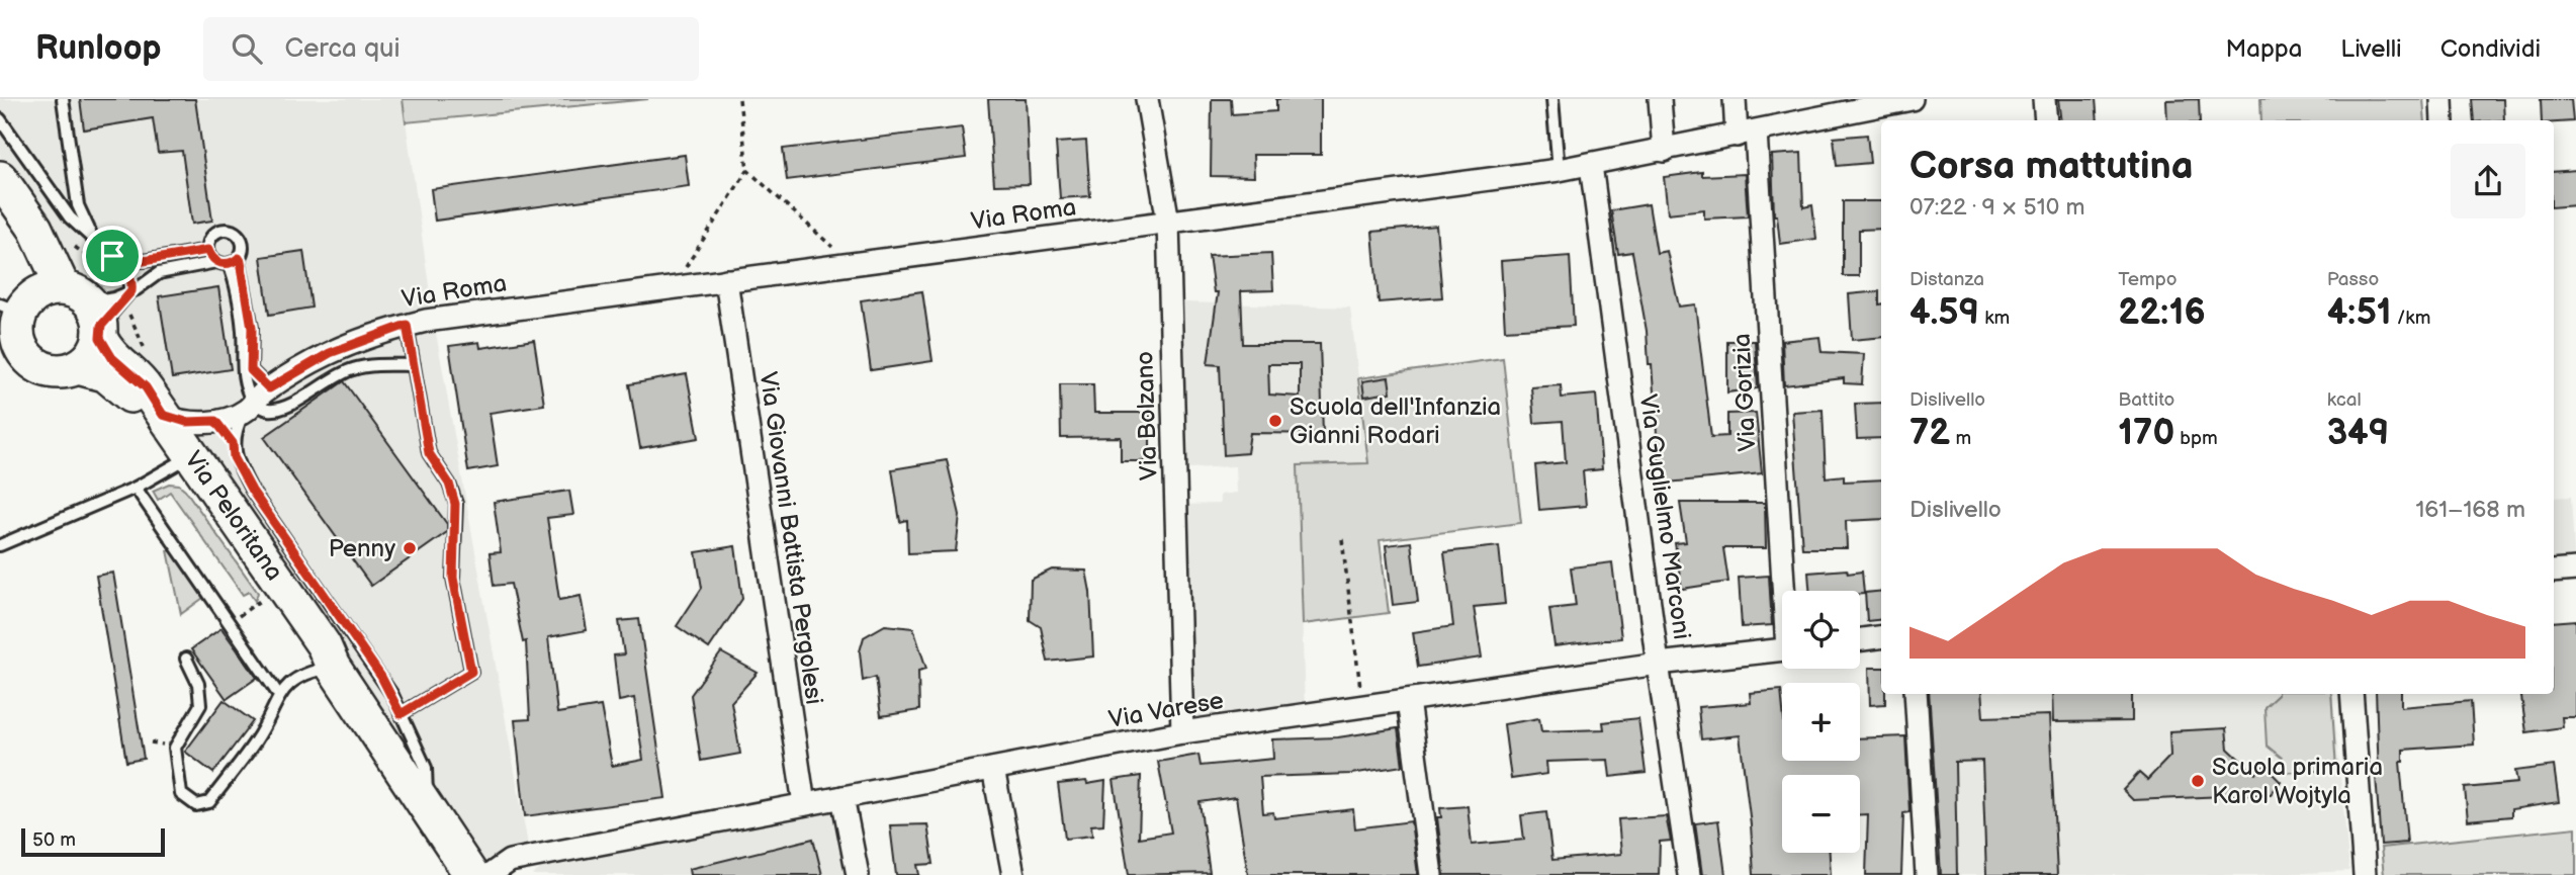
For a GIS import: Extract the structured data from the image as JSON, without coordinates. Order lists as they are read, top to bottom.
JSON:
{
  "streets": {
    "main road": ["Via Peloritana"],
    "street": [
      "Via Roma",
      "Via Gorizia",
      "Via Bolzano",
      "Via Guglielmo Marconi",
      "Via Giovanni Battista Pergolesi",
      "Via Varese"
    ]
  },
  "crossings": [
    ["Via Roma", "Via Gorizia"],
    ["Via Roma", "Via Bolzano"],
    ["Via Roma", "Via Peloritana"],
    ["Via Roma", "Via Guglielmo Marconi"],
    ["Via Roma", "Via Giovanni Battista Pergolesi"],
    ["Via Bolzano", "Via Varese"],
    ["Via Guglielmo Marconi", "Via Varese"],
    ["Via Giovanni Battista Pergolesi", "Via Varese"]
  ],
  "places": ["Scuola dell'Infanzia Gianni Rodari", "Penny", "Scuola primaria Karol Wojtyla"],
  "scale_bar": "50 m",
  "page": {
    "header": "Runloop",
    "search": "Cerca qui",
    "nav": ["Mappa", "Livelli", "Condividi"],
    "heading": ["Corsa mattutina", "07:22 · 9 × 510 m"],
    "stats": [
      ["Distanza", "4.59 km"],
      ["Tempo", "22:16"],
      ["Passo", "4:51 /km"],
      ["Dislivello", "72 m"],
      ["Battito", "170 bpm"],
      ["kcal", "349"]
    ],
    "chart": ["Dislivello", "161–168 m"],
    "map_buttons": ["+", "−"],
    "scale": "50 m"
  }
}
